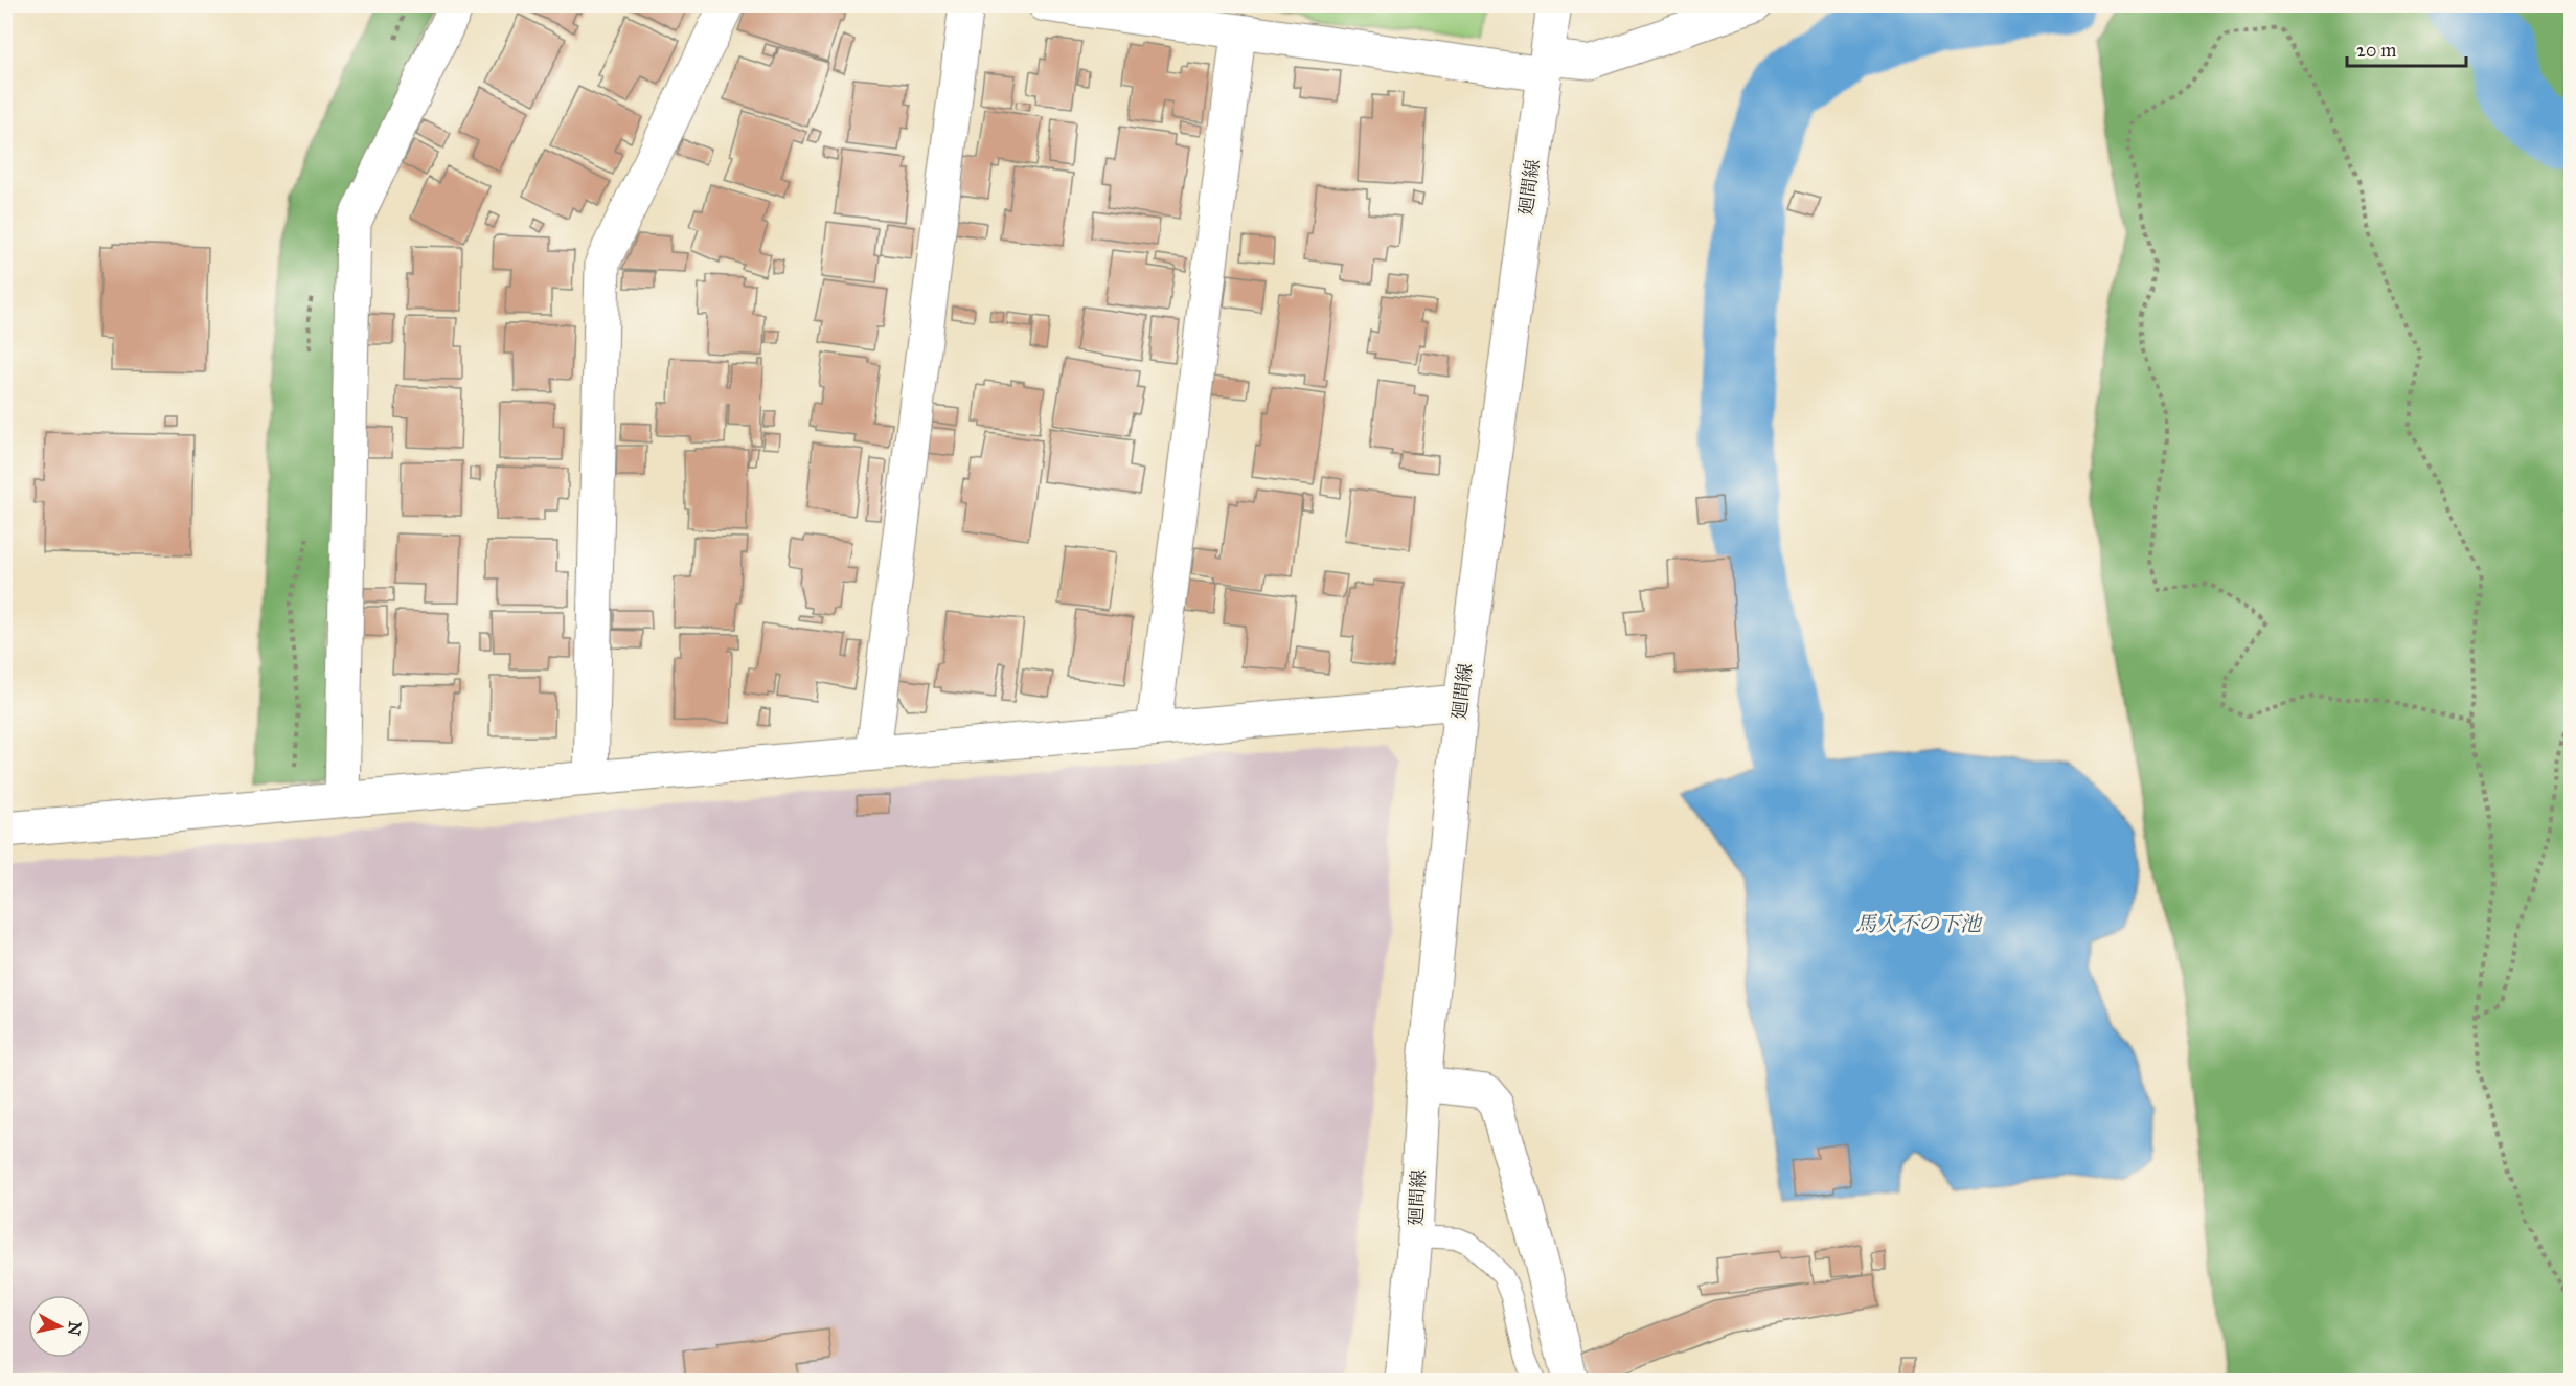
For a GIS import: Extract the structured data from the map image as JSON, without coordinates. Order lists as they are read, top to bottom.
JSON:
{
  "streets": {
    "street": ["廻間線"]
  },
  "water": ["馬入不の下池"],
  "scale_bar": "20 m",
  "north": "right"
}
